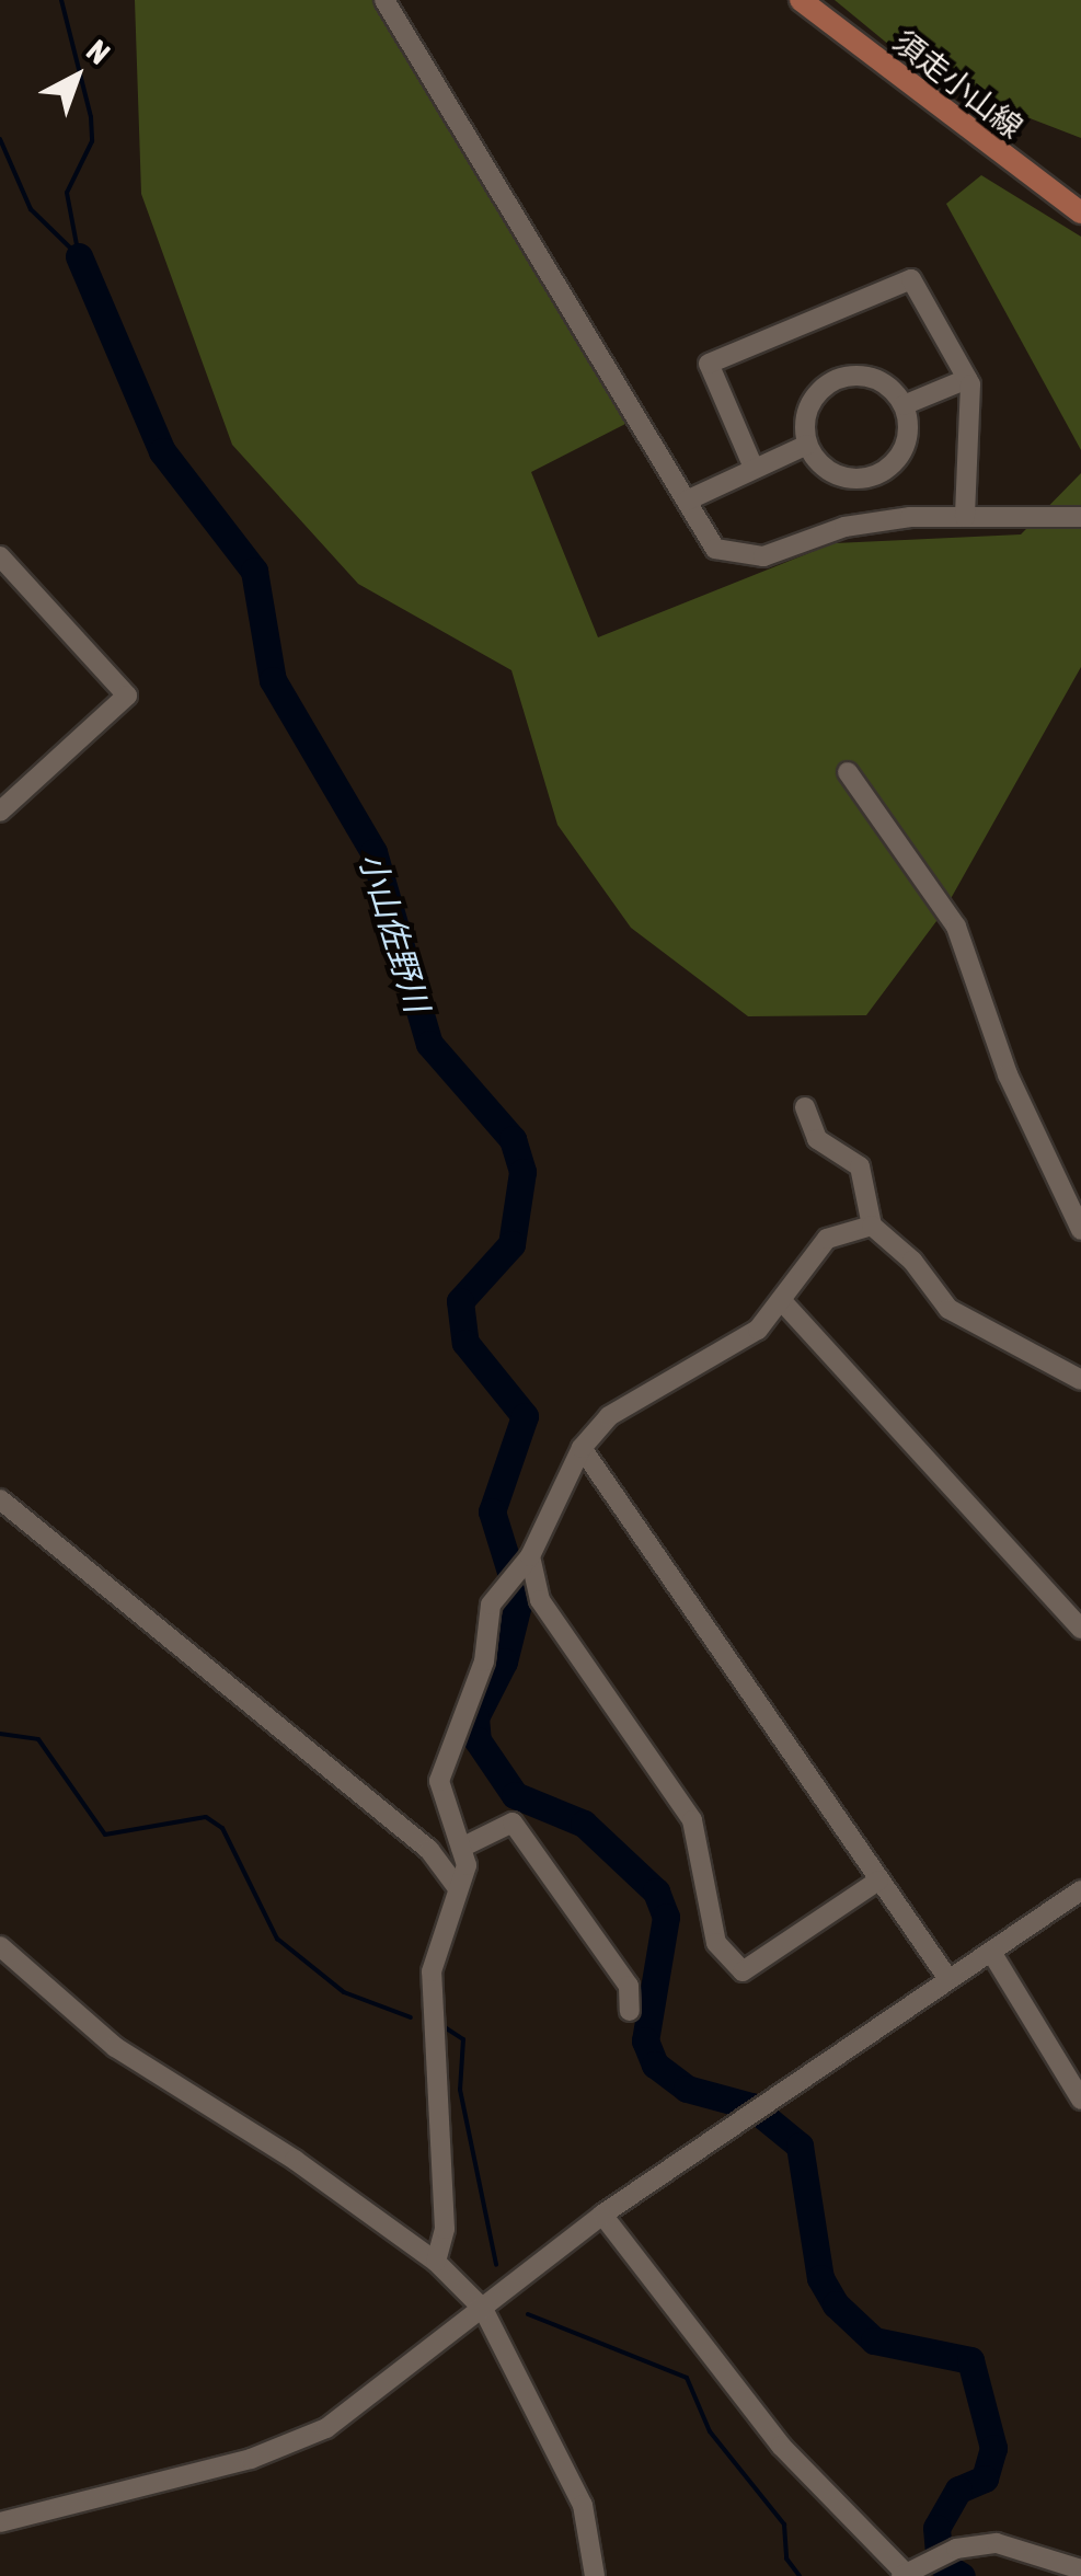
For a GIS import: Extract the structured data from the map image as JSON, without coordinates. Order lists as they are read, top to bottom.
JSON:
{
  "streets": {
    "main road": ["須走小山線"]
  },
  "water": ["小山佐野川"],
  "north": "top right"
}
